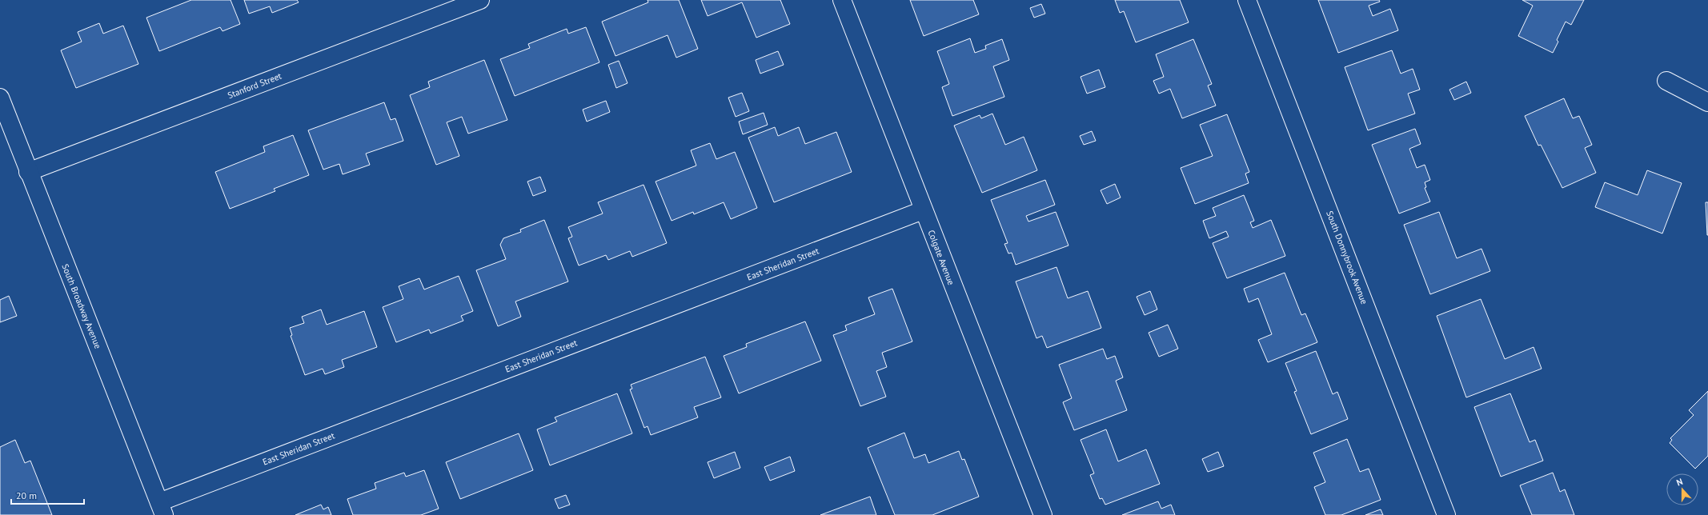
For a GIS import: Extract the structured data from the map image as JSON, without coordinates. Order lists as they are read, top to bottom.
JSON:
{
  "streets": {
    "street": [
      "Stanford Street",
      "Colgate Avenue",
      "South Donnybrook Avenue",
      "East Sheridan Street",
      "South Broadway Avenue"
    ]
  },
  "crossings": [
    ["Stanford Street", "South Broadway Avenue"],
    ["Colgate Avenue", "East Sheridan Street"],
    ["East Sheridan Street", "South Broadway Avenue"]
  ],
  "scale_bar": "20 m",
  "north": "top"
}
